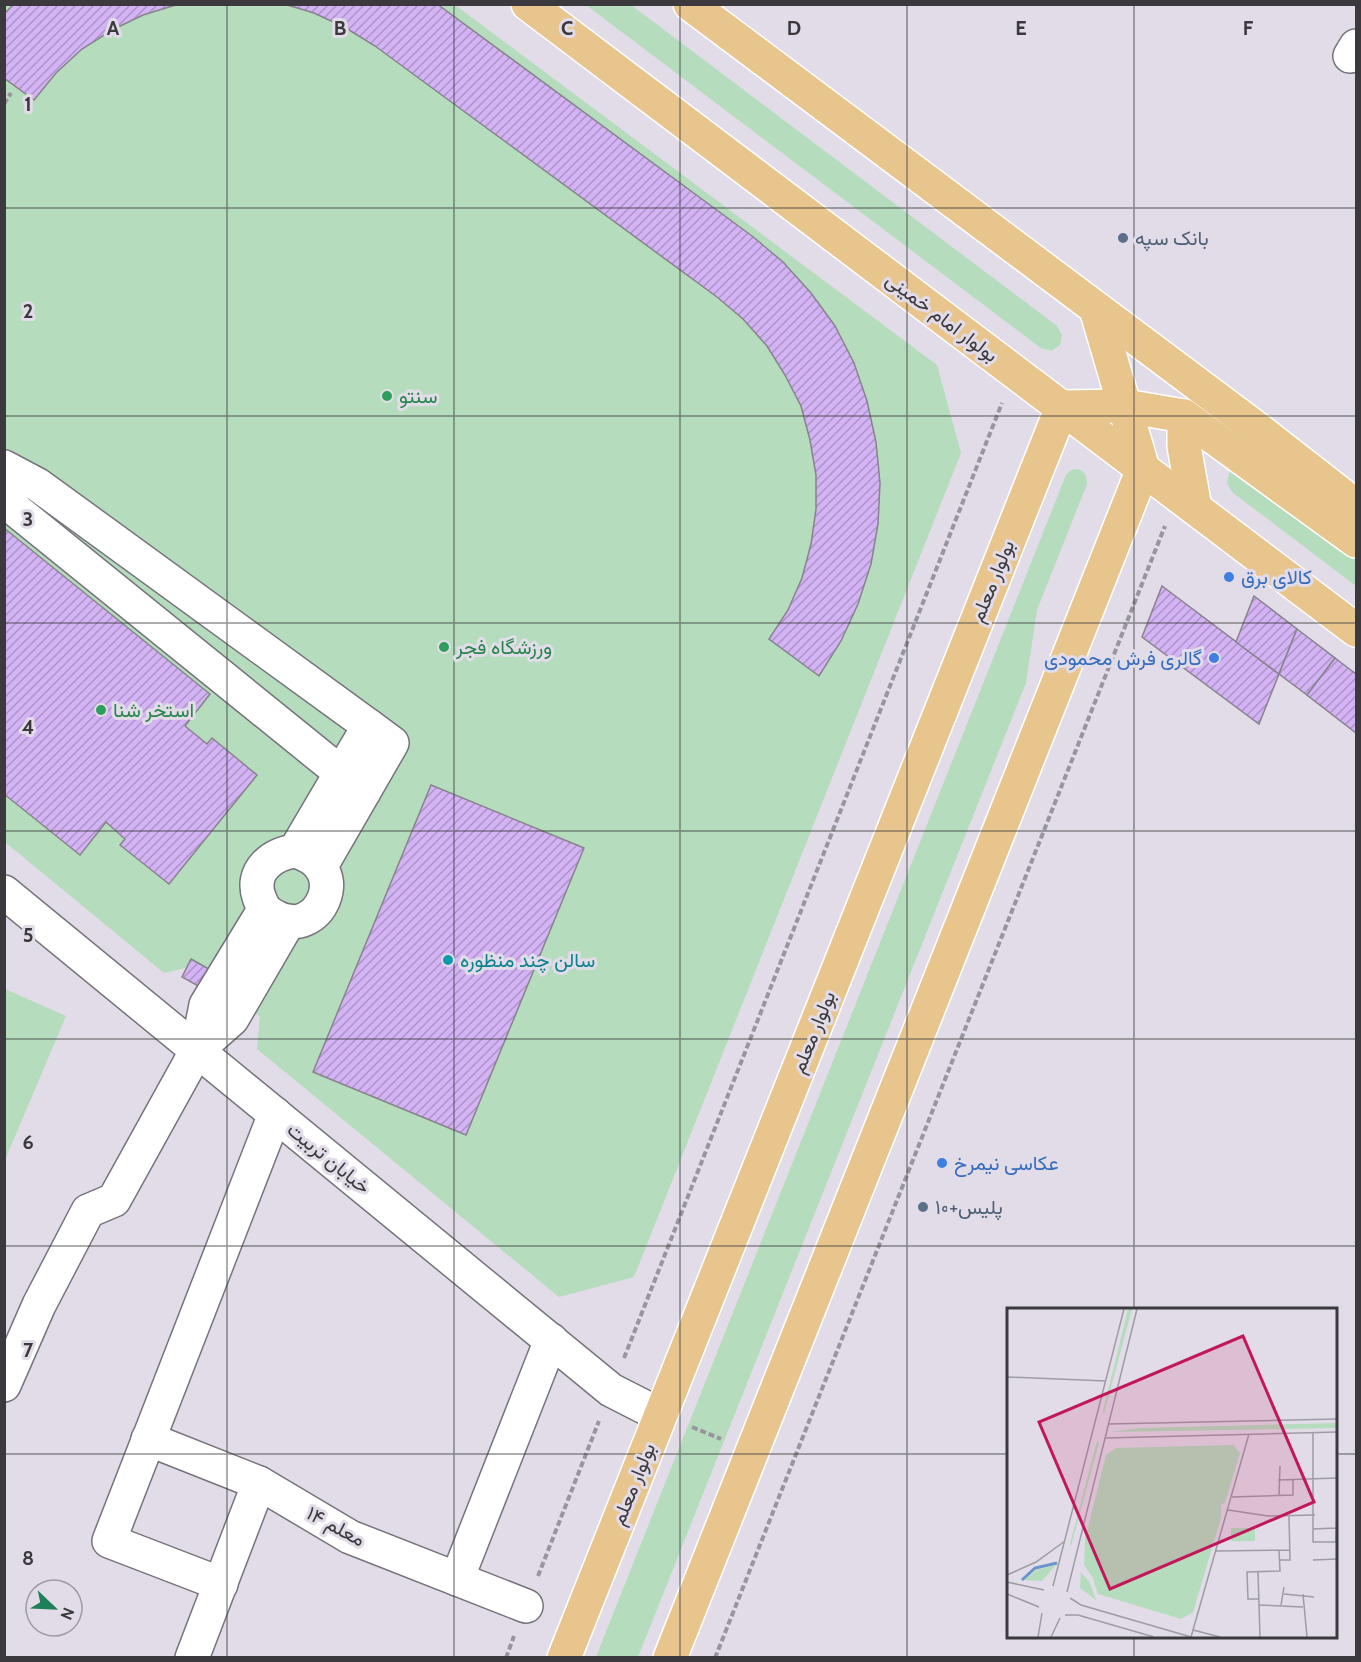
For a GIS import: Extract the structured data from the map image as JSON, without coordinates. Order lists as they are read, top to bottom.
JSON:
{
  "streets": {
    "main road": ["بولوار امام خمینی", "بولوار معلم"],
    "street": ["خیابان تربیت", "معلم ۱۴"]
  },
  "crossings": [
    ["بولوار امام خمینی", "بولوار معلم"],
    ["بولوار معلم", "خیابان تربیت"]
  ],
  "places": [
    "بانک سپه",
    "سنتو",
    "کالای برق",
    "ورزشگاه فجر",
    "گالری فرش محمودی",
    "استخر شنا",
    "سالن چند منظوره",
    "عکاسی نیمرخ",
    "پلیس+۱۰"
  ],
  "north": "bottom right",
  "grid": {
    "columns": [
      "A",
      "B",
      "C",
      "D",
      "E",
      "F"
    ],
    "rows": [
      "1",
      "2",
      "3",
      "4",
      "5",
      "6",
      "7",
      "8"
    ]
  }
}
